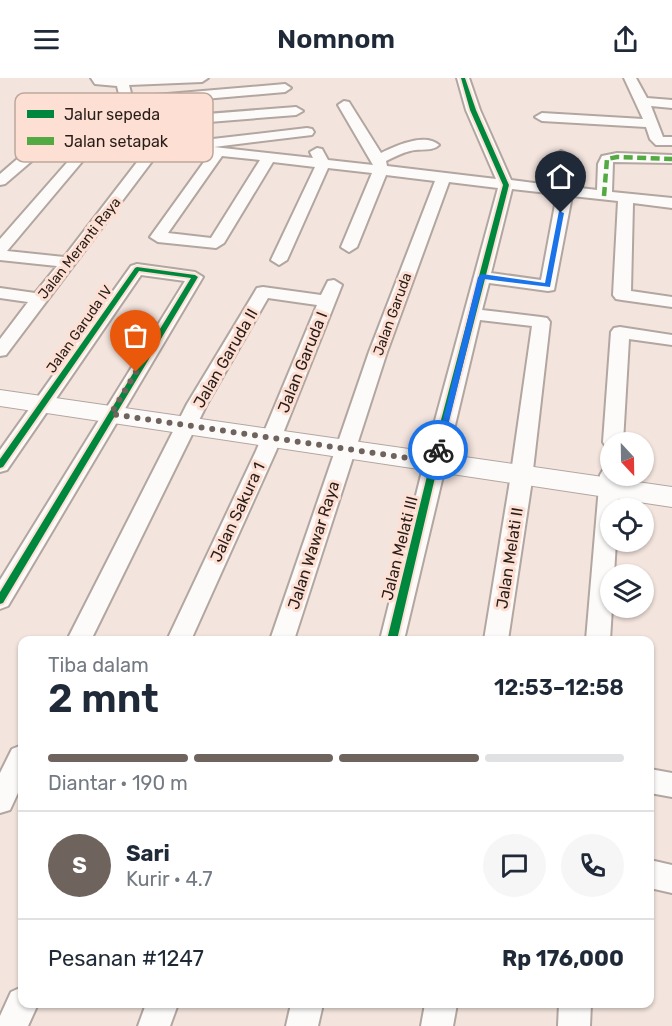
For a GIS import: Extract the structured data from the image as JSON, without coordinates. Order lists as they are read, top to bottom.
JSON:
{
  "streets": {
    "street": [
      "Jalan Meranti Raya",
      "Jalan Garuda",
      "Jalan Garuda IV",
      "Jalan Garuda II",
      "Jalan Garuda I",
      "Jalan Sakura 1",
      "Jalan Wawar Raya",
      "Jalan Melati III",
      "Jalan Melati II"
    ]
  },
  "crossings": [
    ["Jalan Garuda", "Jalan Wawar Raya"],
    ["Jalan Garuda II", "Jalan Garuda I"],
    ["Jalan Garuda I", "Jalan Sakura 1"],
    ["Jalan Melati III", "Jalan Melati II"]
  ],
  "legend": ["Jalur sepeda", "Jalan setapak"],
  "north": "bottom",
  "page": {
    "header": "Nomnom",
    "heading": ["2 mnt", "Tiba dalam", "12:53–12:58"],
    "panel": [
      "Sari",
      "Kurir · 4.7",
      "Pesanan #1247",
      "Rp 176,000"
    ],
    "bar": "Diantar · 190 m",
    "round": "S"
  }
}
